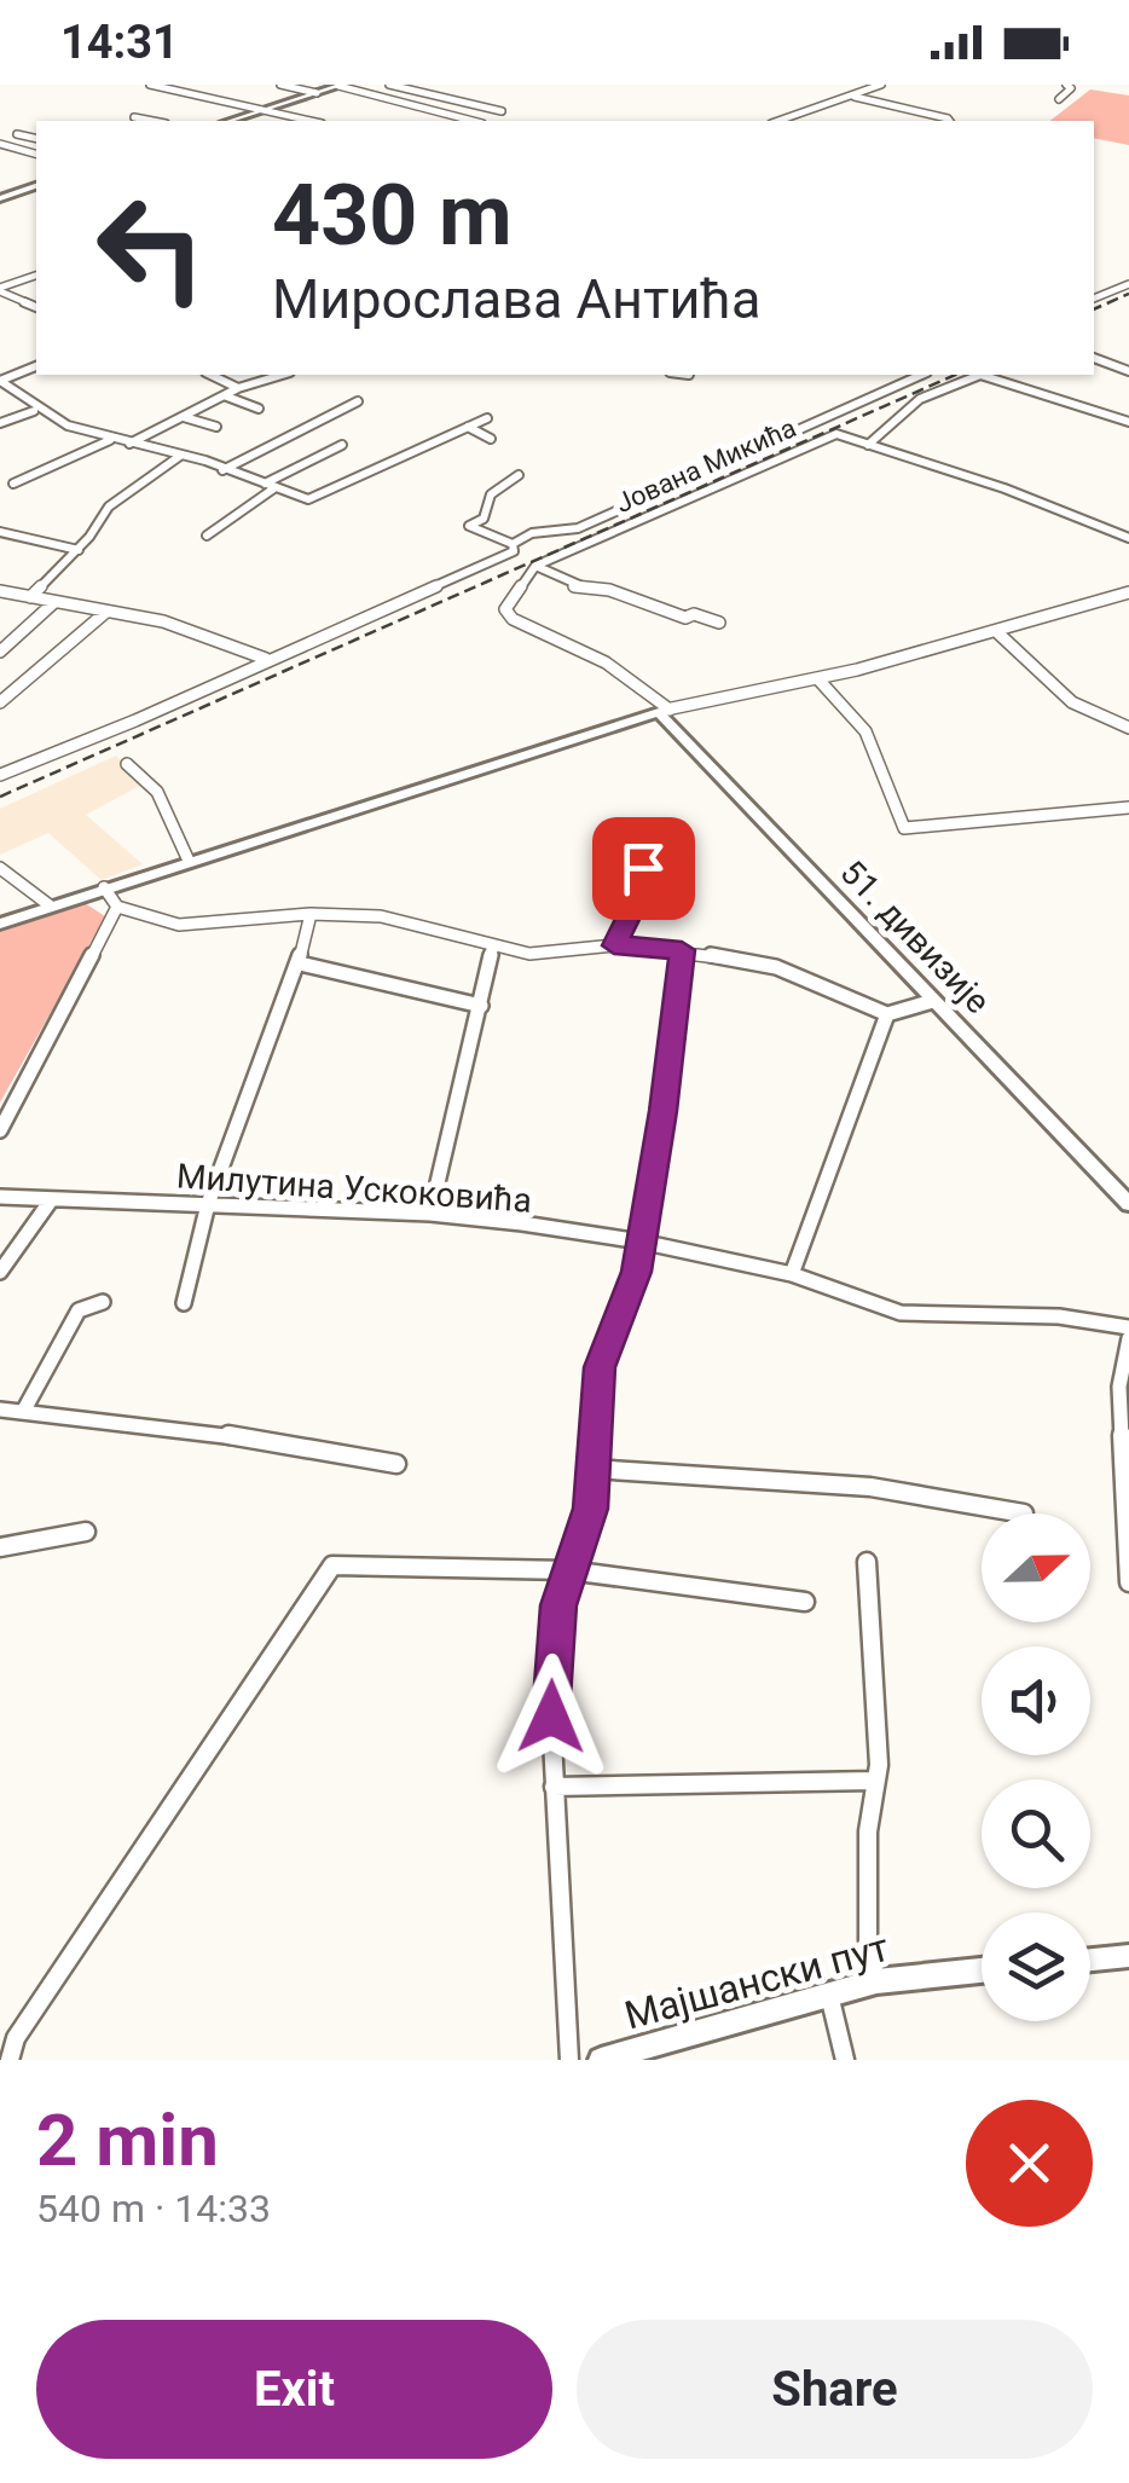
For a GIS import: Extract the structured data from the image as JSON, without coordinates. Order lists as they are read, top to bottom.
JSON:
{
  "streets": {
    "street": [
      "Јована Микића",
      "51. дивизије",
      "Милутина Ускоковића",
      "Мајшански пут"
    ]
  },
  "north": "right",
  "page": {
    "status": "14:31",
    "turn": ["430 m", "Мирослава Антића"],
    "heading": ["2 min", "540 m · 14:33"],
    "buttons": ["Exit", "Share"]
  }
}
